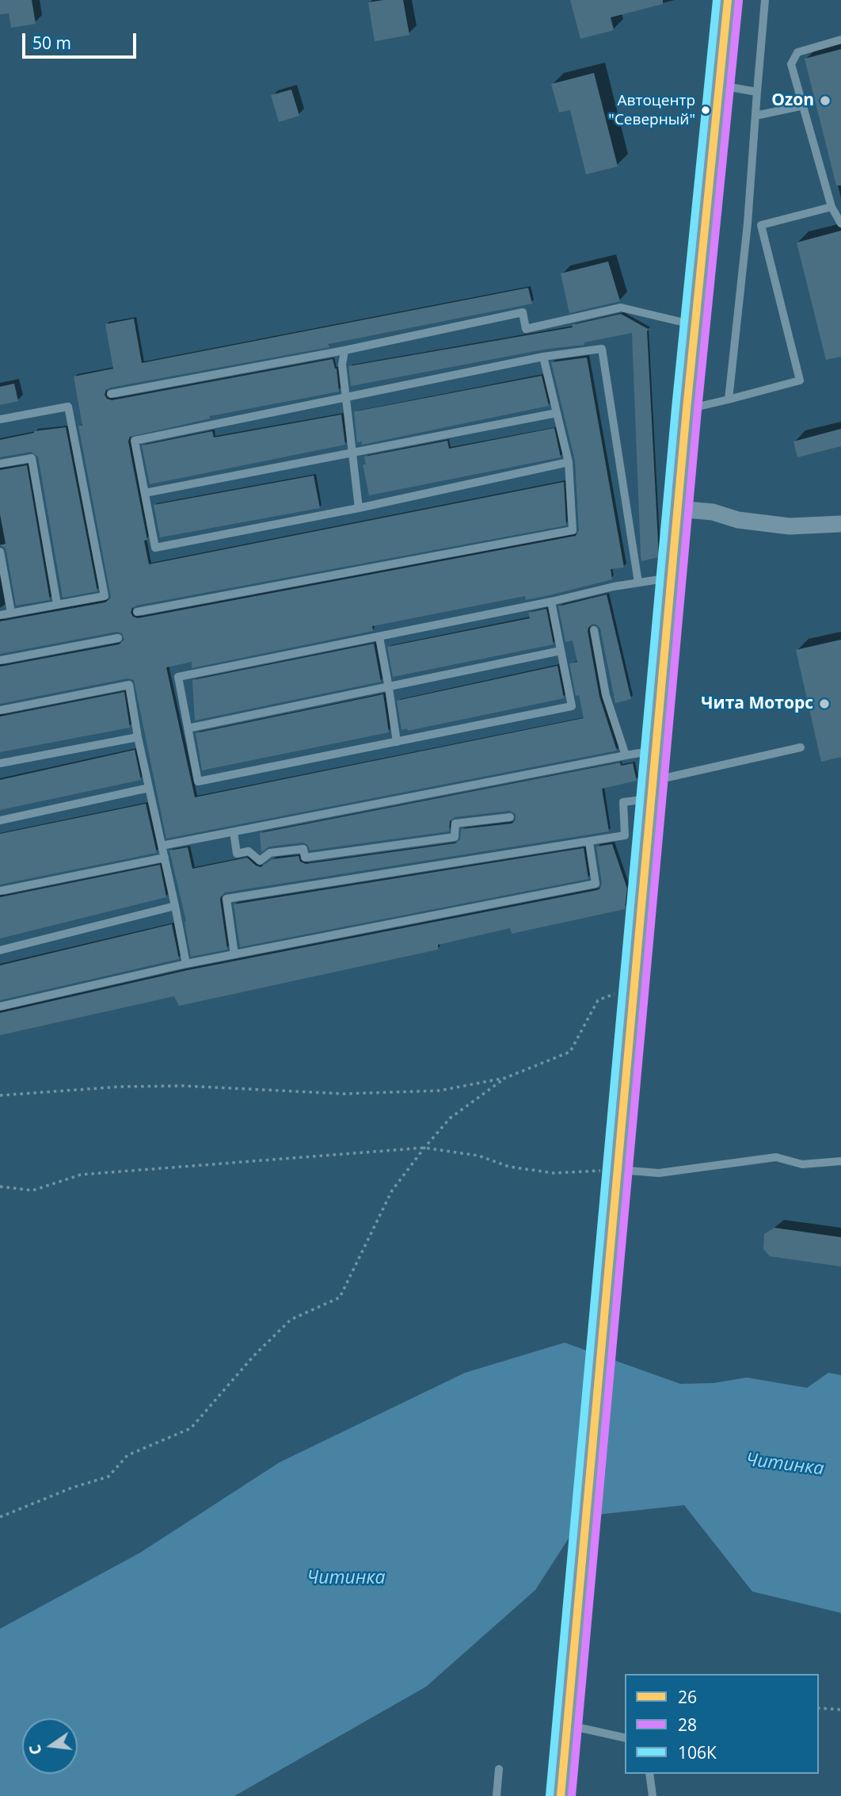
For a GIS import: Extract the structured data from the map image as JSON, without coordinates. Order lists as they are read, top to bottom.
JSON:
{
  "water": ["Читинка"],
  "places": ["Ozon", "Автоцентр \"Северный\"", "Чита Моторс"],
  "lines": ["transit line 26", "transit line 106К", "transit line 28"],
  "legend": ["26", "28", "106К"],
  "scale_bar": "50 m",
  "north": "left"
}
